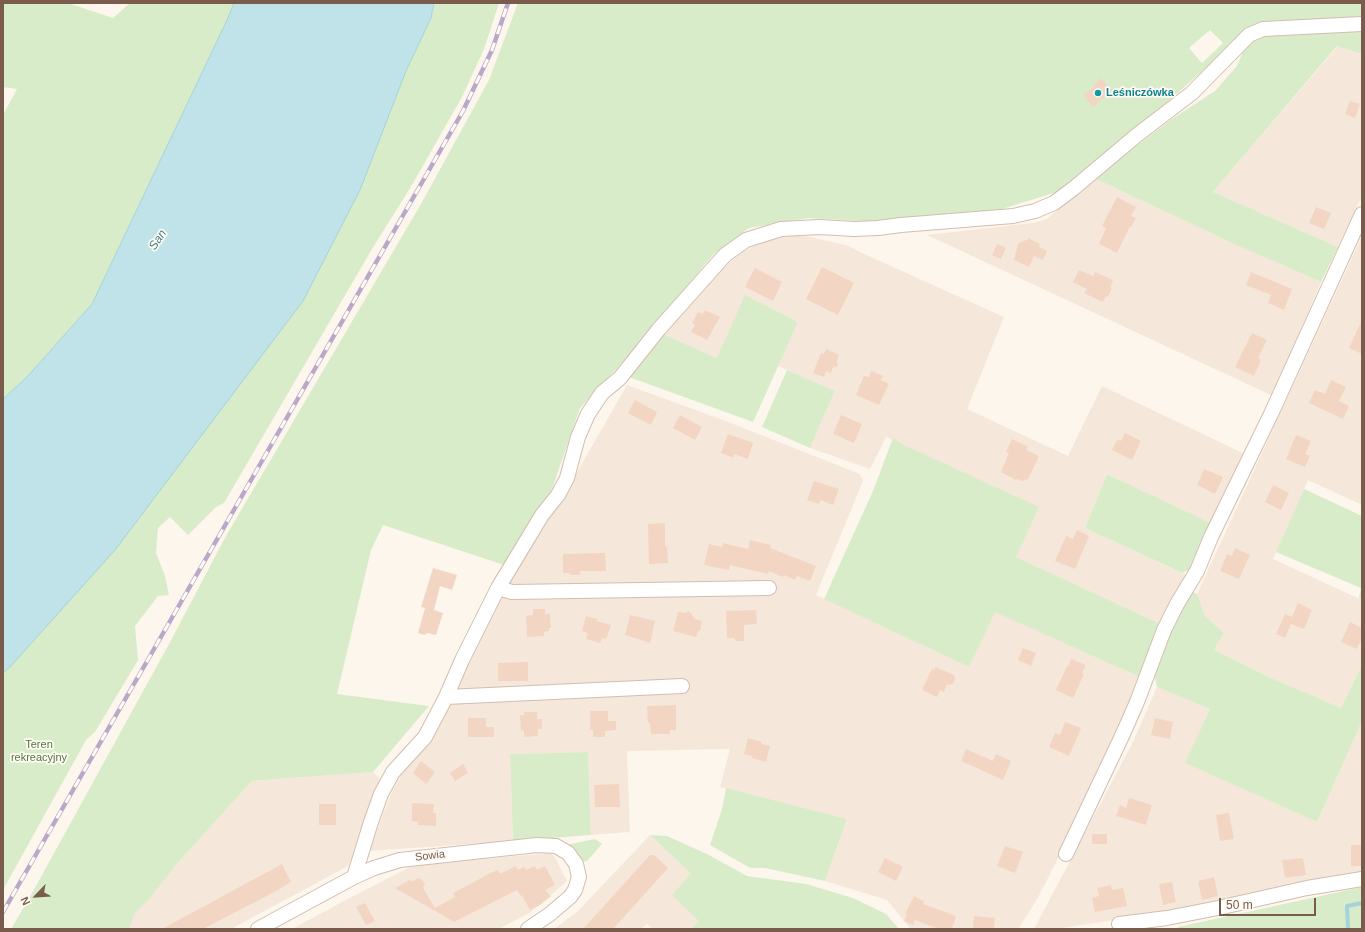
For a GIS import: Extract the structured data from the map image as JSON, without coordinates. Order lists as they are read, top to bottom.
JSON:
{
  "streets": {
    "street": ["Sowia"]
  },
  "water": ["San"],
  "parks": ["Teren rekreacyjny"],
  "places": ["Leśniczówka"],
  "scale_bar": "50 m",
  "north": "bottom left"
}
